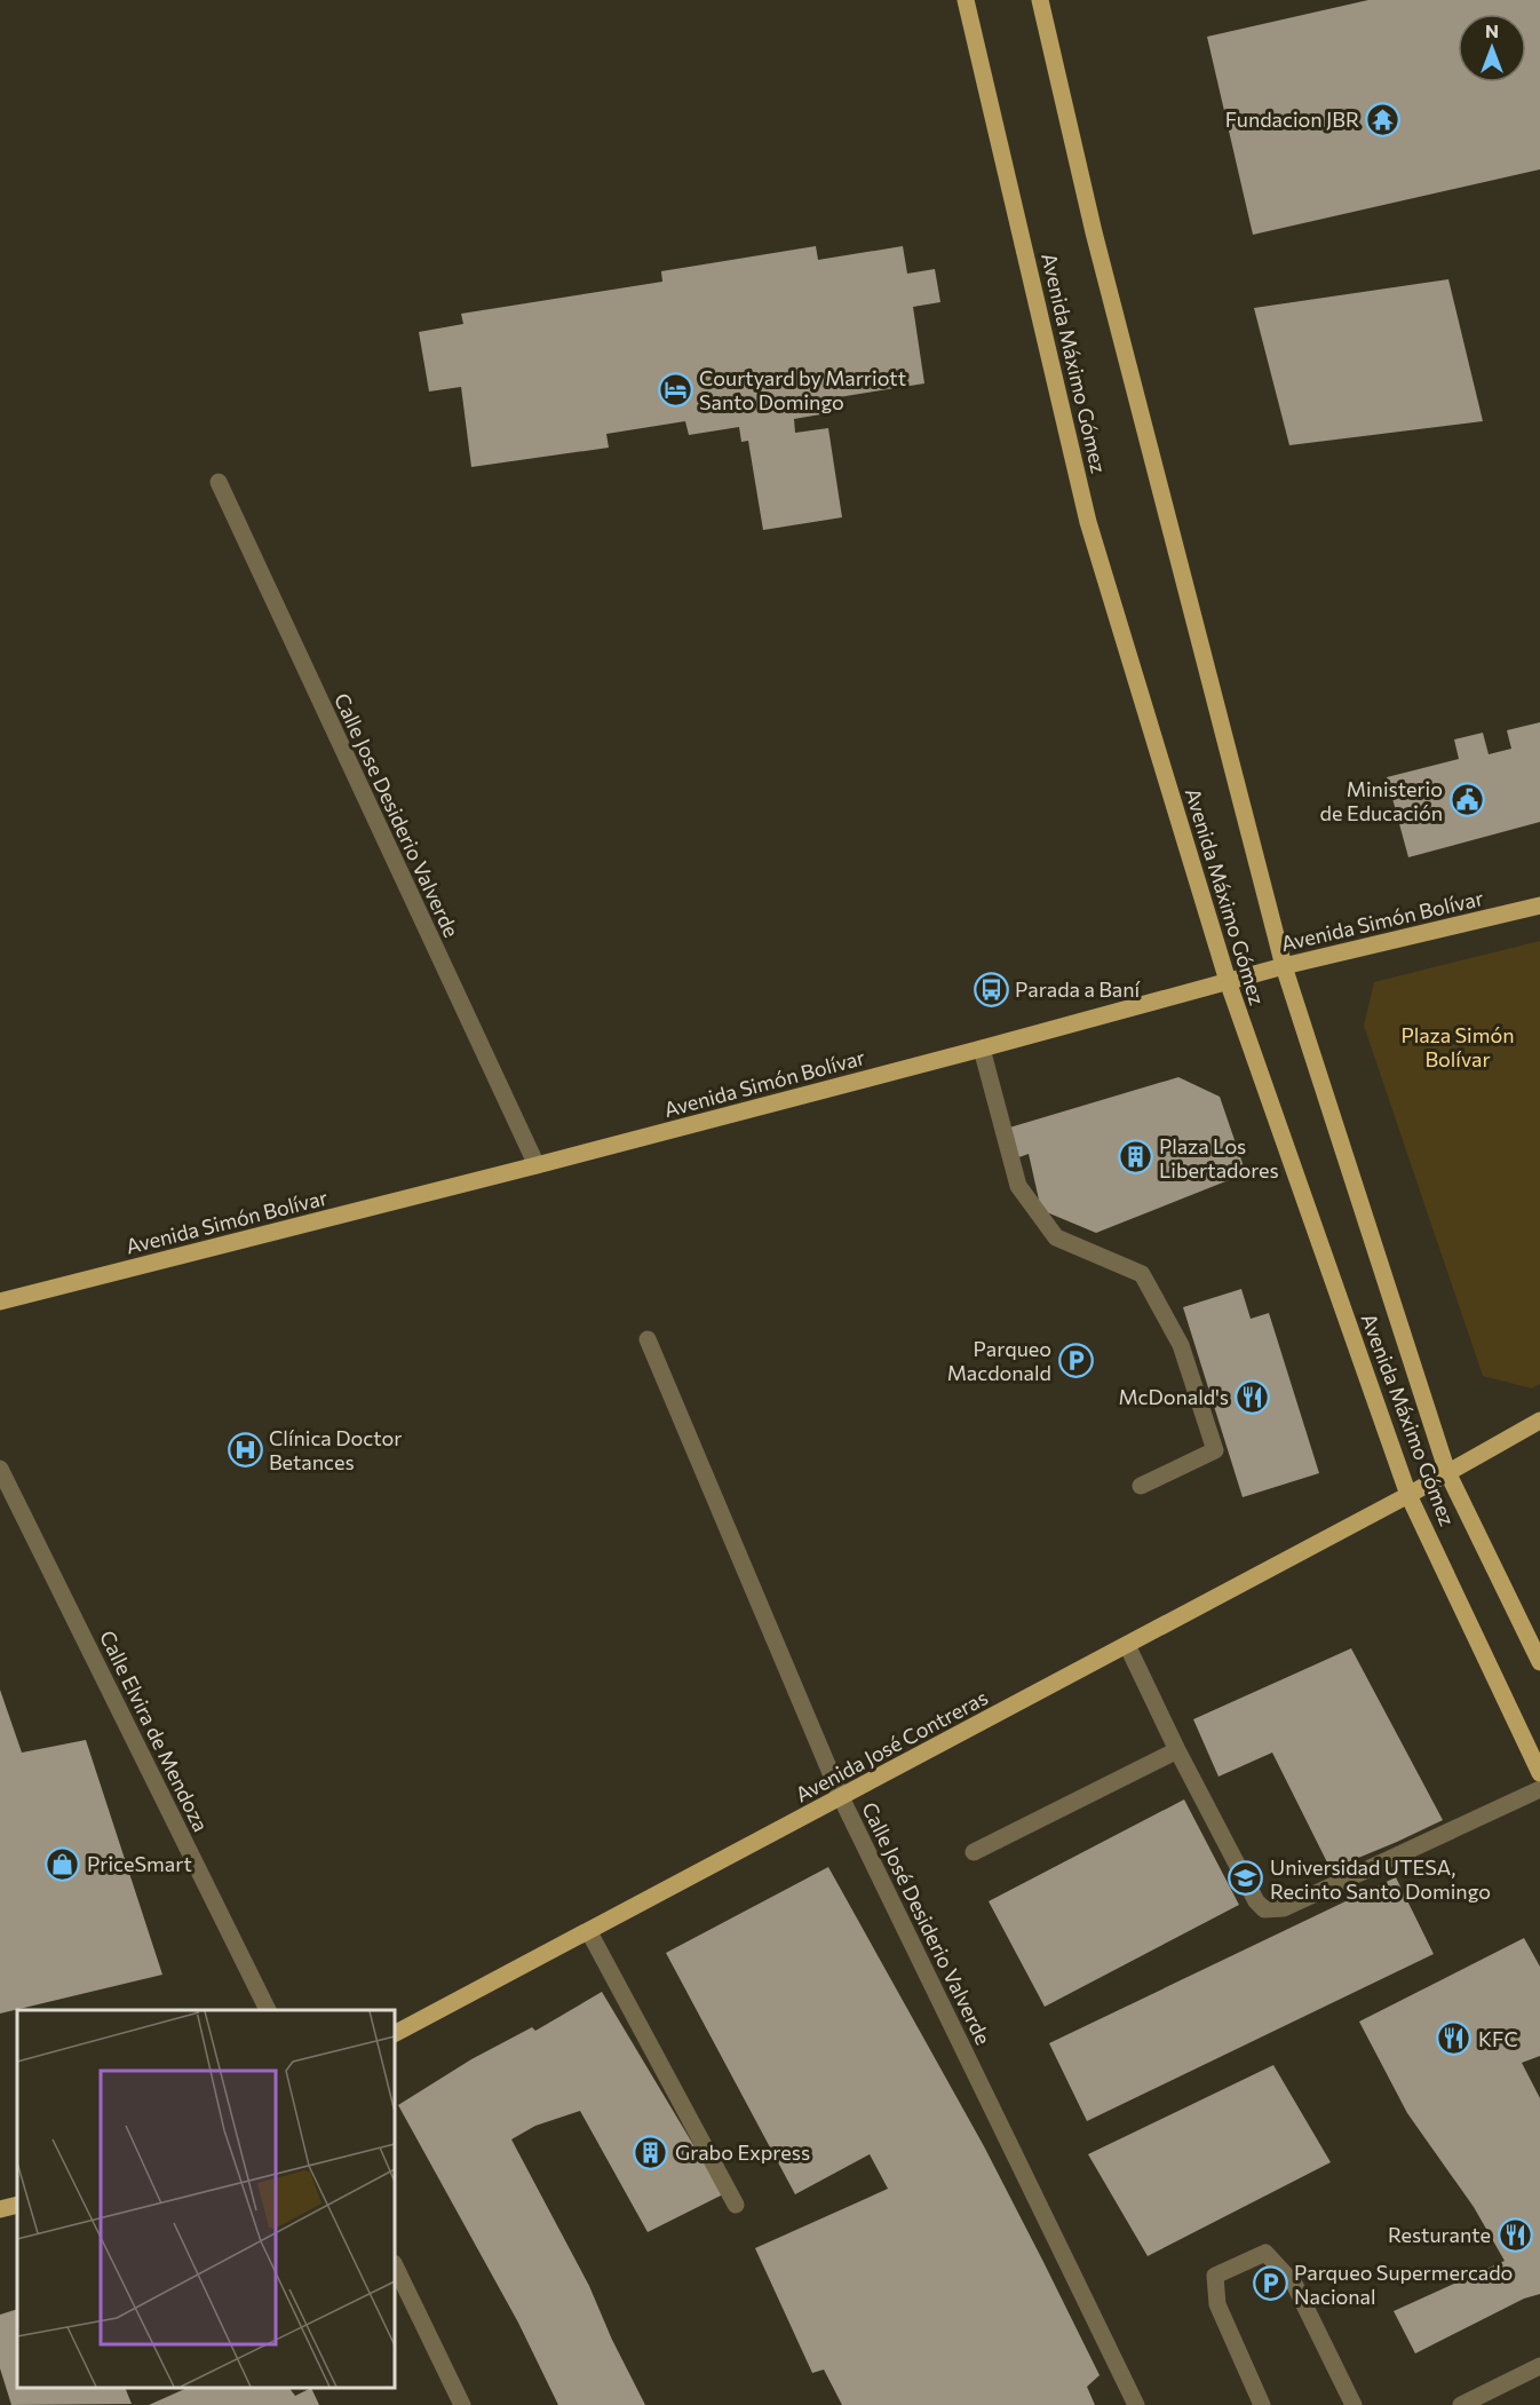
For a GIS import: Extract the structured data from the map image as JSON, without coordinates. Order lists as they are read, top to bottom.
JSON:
{
  "streets": {
    "main road": ["Avenida Máximo Gómez", "Avenida Simón Bolívar", "Avenida José Contreras"],
    "street": ["Calle Jose Desiderio Valverde", "Calle Elvira de Mendoza", "Calle José Desiderio Valverde"]
  },
  "crossings": [
    ["Avenida Máximo Gómez", "Avenida Simón Bolívar"],
    ["Avenida Máximo Gómez", "Avenida José Contreras"],
    ["Calle Jose Desiderio Valverde", "Avenida Simón Bolívar"],
    ["Avenida José Contreras", "Calle José Desiderio Valverde"]
  ],
  "parks": ["Plaza Simón Bolívar"],
  "places": {
    "temple": ["Fundacion JBR"],
    "hotel": ["Courtyard by Marriott Santo Domingo"],
    "public building": ["Ministerio de Educación"],
    "bus stop": ["Parada a Baní"],
    "building": ["Plaza Los Libertadores", "Grabo Express"],
    "parking": ["Parqueo Macdonald", "Parqueo Supermercado Nacional"],
    "restaurant": ["McDonald's", "KFC", "Resturante"],
    "hospital": ["Clínica Doctor Betances"],
    "shop": ["PriceSmart"],
    "school or university": ["Universidad UTESA, Recinto Santo Domingo"]
  },
  "north": "top"
}
